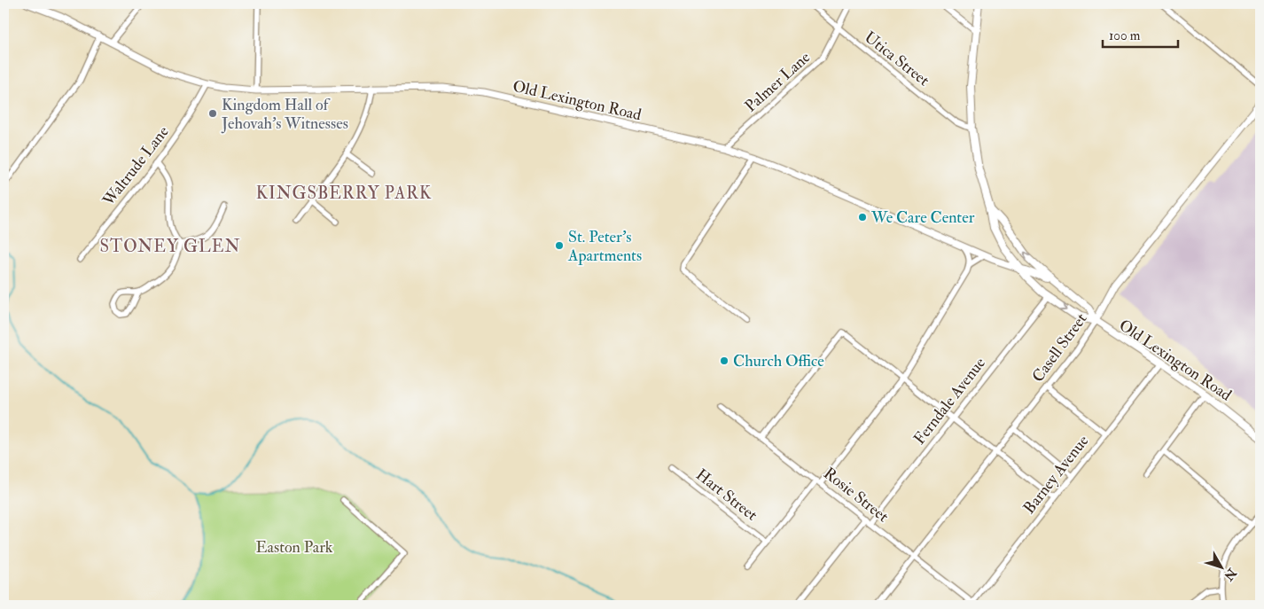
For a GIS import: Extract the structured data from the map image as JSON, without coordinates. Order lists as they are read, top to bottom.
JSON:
{
  "streets": {
    "main road": ["Old Lexington Road"],
    "street": [
      "Utica Street",
      "Palmer Lane",
      "Waltrude Lane",
      "Casell Street",
      "Ferndale Avenue",
      "Barney Avenue",
      "Hart Street",
      "Rosie Street"
    ]
  },
  "crossings": [
    ["Utica Street", "Palmer Lane"],
    ["Palmer Lane", "Old Lexington Road"],
    ["Old Lexington Road", "Waltrude Lane"],
    ["Old Lexington Road", "Casell Street"],
    ["Old Lexington Road", "Ferndale Avenue"],
    ["Old Lexington Road", "Barney Avenue"],
    ["Casell Street", "Rosie Street"],
    ["Ferndale Avenue", "Rosie Street"],
    ["Barney Avenue", "Rosie Street"]
  ],
  "districts": ["KINGSBERRY PARK", "STONEY GLEN"],
  "parks": ["Easton Park"],
  "places": [
    "Kingdom Hall of Jehovah’s Witnesses",
    "We Care Center",
    "St. Peter's Apartments",
    "Church Office"
  ],
  "scale_bar": "100 m",
  "north": "bottom right"
}
